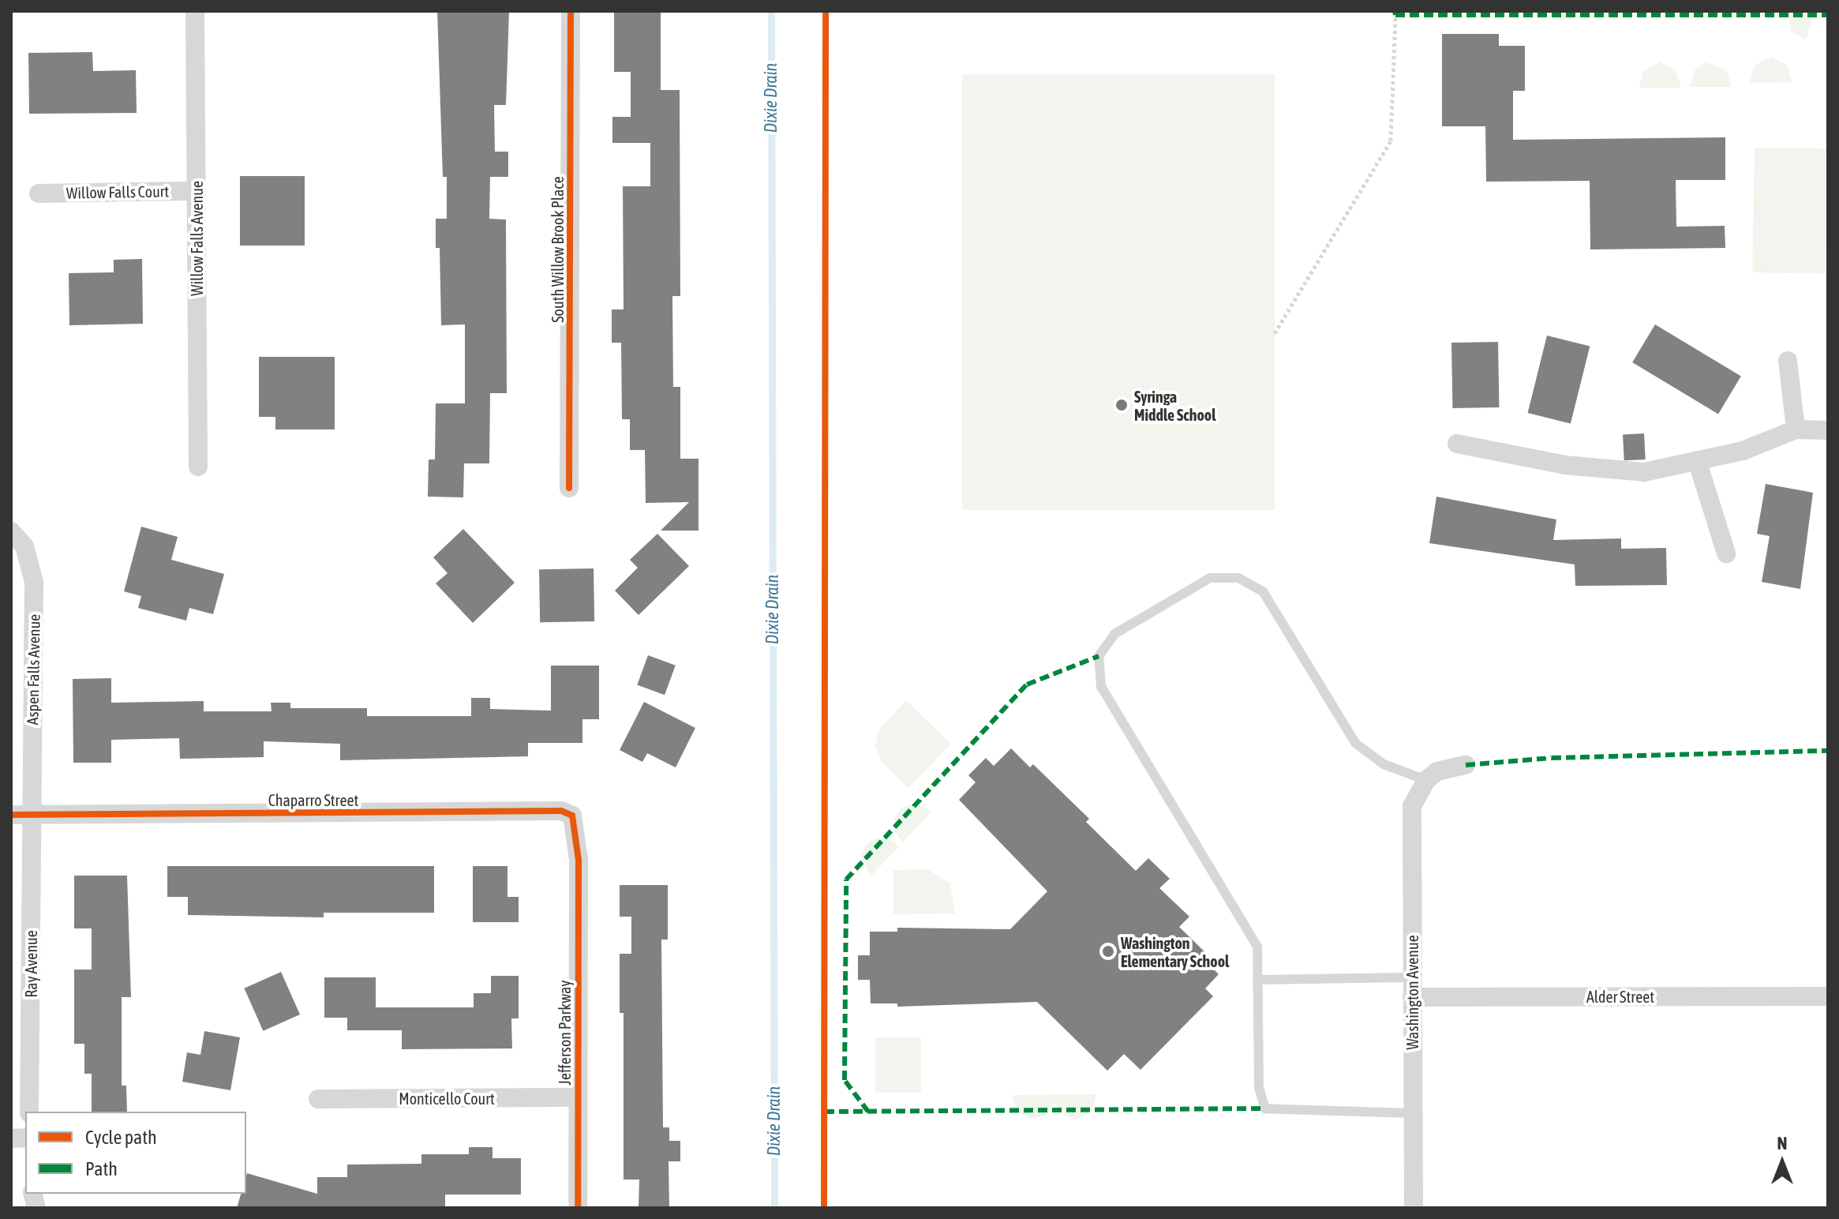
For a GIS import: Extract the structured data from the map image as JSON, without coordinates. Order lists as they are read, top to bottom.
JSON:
{
  "streets": {
    "street": [
      "Willow Falls Court",
      "Willow Falls Avenue",
      "South Willow Brook Place",
      "Aspen Falls Avenue",
      "Chaparro Street",
      "Ray Avenue",
      "Washington Avenue",
      "Alder Street",
      "Jefferson Parkway",
      "Monticello Court"
    ]
  },
  "crossings": [
    ["Willow Falls Court", "Willow Falls Avenue"],
    ["Aspen Falls Avenue", "Chaparro Street"],
    ["Aspen Falls Avenue", "Ray Avenue"],
    ["Chaparro Street", "Ray Avenue"],
    ["Chaparro Street", "Jefferson Parkway"],
    ["Washington Avenue", "Alder Street"],
    ["Jefferson Parkway", "Monticello Court"]
  ],
  "water": ["Dixie Drain"],
  "places": ["Syringa Middle School", "Washington Elementary School"],
  "legend": ["Cycle path", "Path"],
  "north": "top"
}
